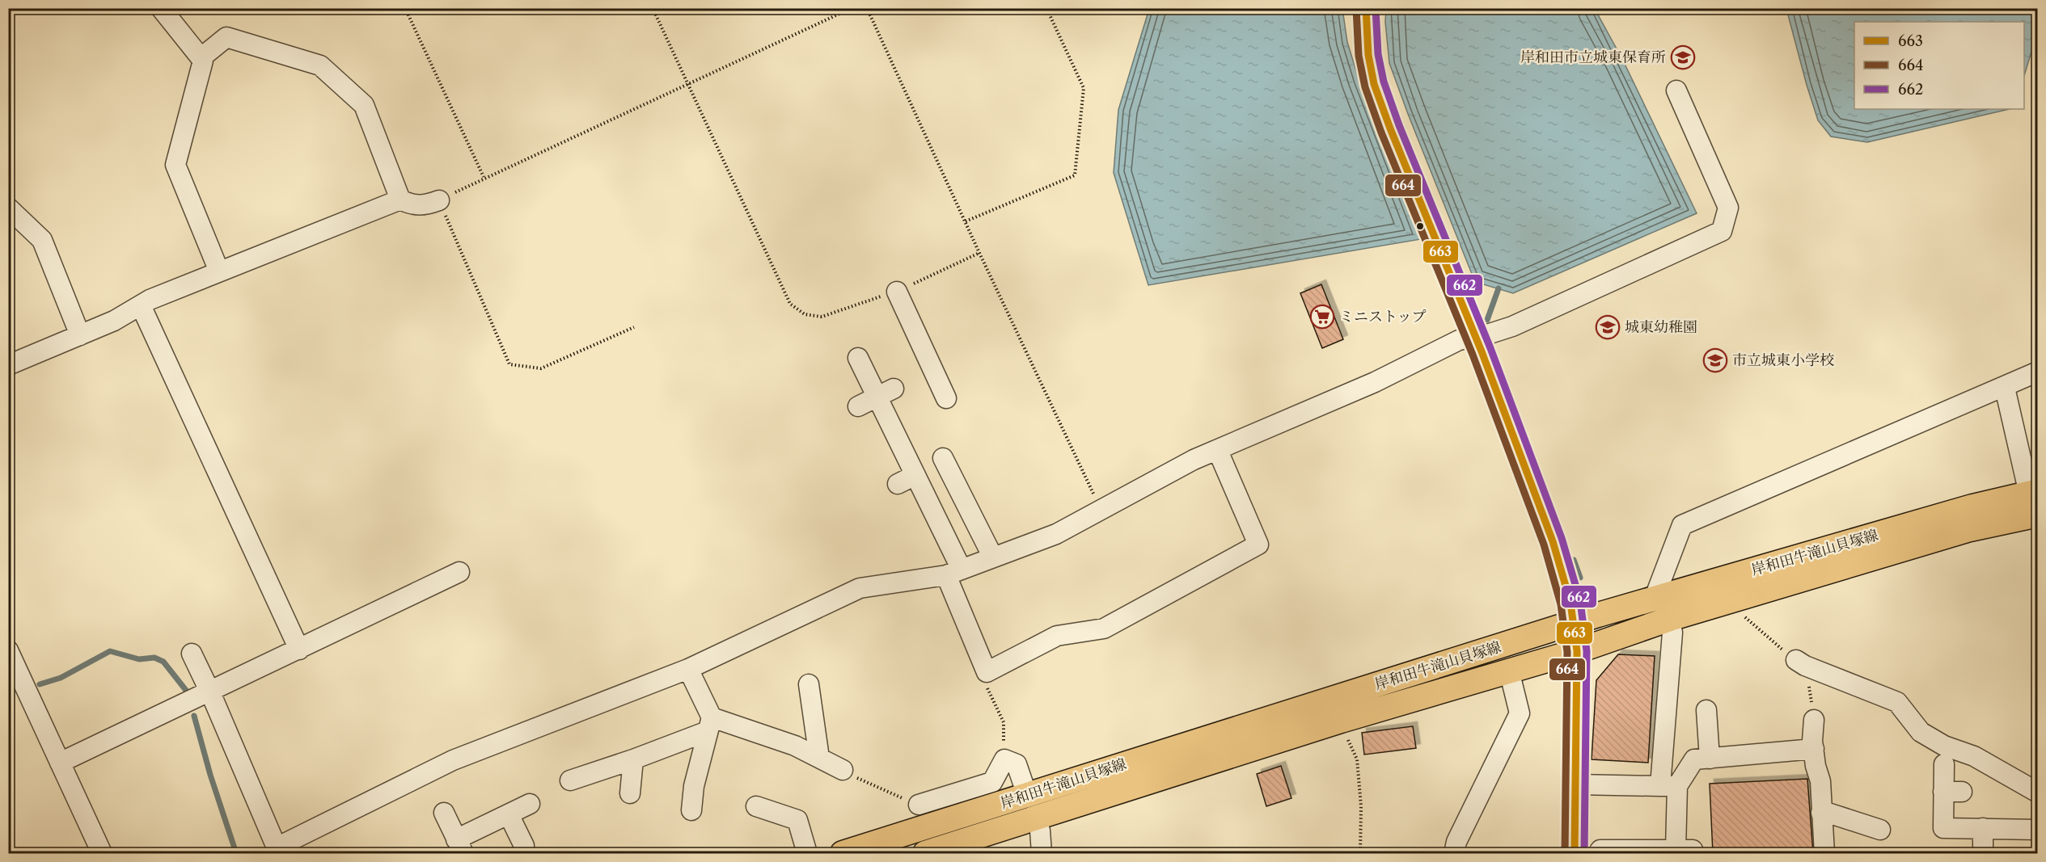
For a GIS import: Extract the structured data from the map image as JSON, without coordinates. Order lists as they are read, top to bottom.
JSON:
{
  "streets": {
    "main road": ["岸和田牛滝山貝塚線"]
  },
  "places": {
    "school or university": ["岸和田市立城東保育所", "城東幼稚園", "市立城東小学校"],
    "supermarket": ["ミニストップ"]
  },
  "lines": ["transit line 663", "transit line 662", "transit line 664"],
  "legend": ["663", "664", "662"]
}
